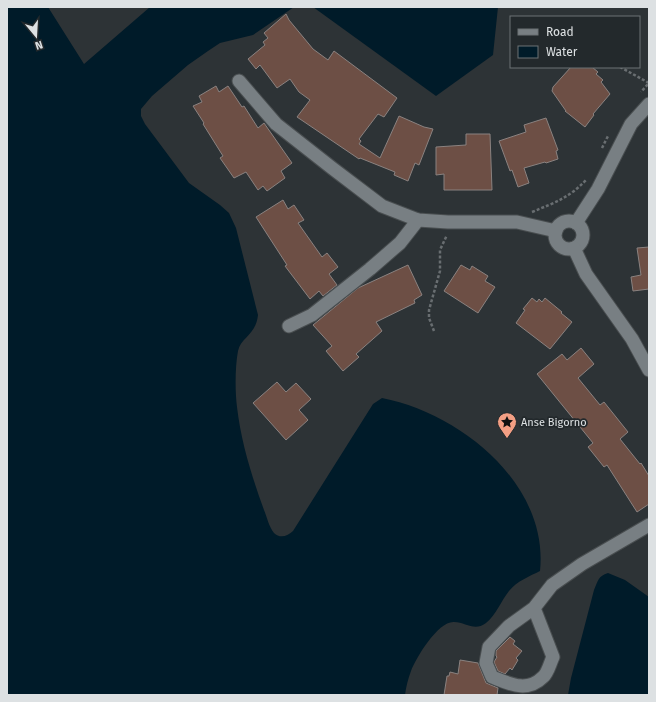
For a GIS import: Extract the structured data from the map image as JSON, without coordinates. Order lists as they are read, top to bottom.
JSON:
{
  "places": {
    "place": ["Anse Bigorno"]
  },
  "legend": ["Road", "Water"],
  "north": "bottom"
}
